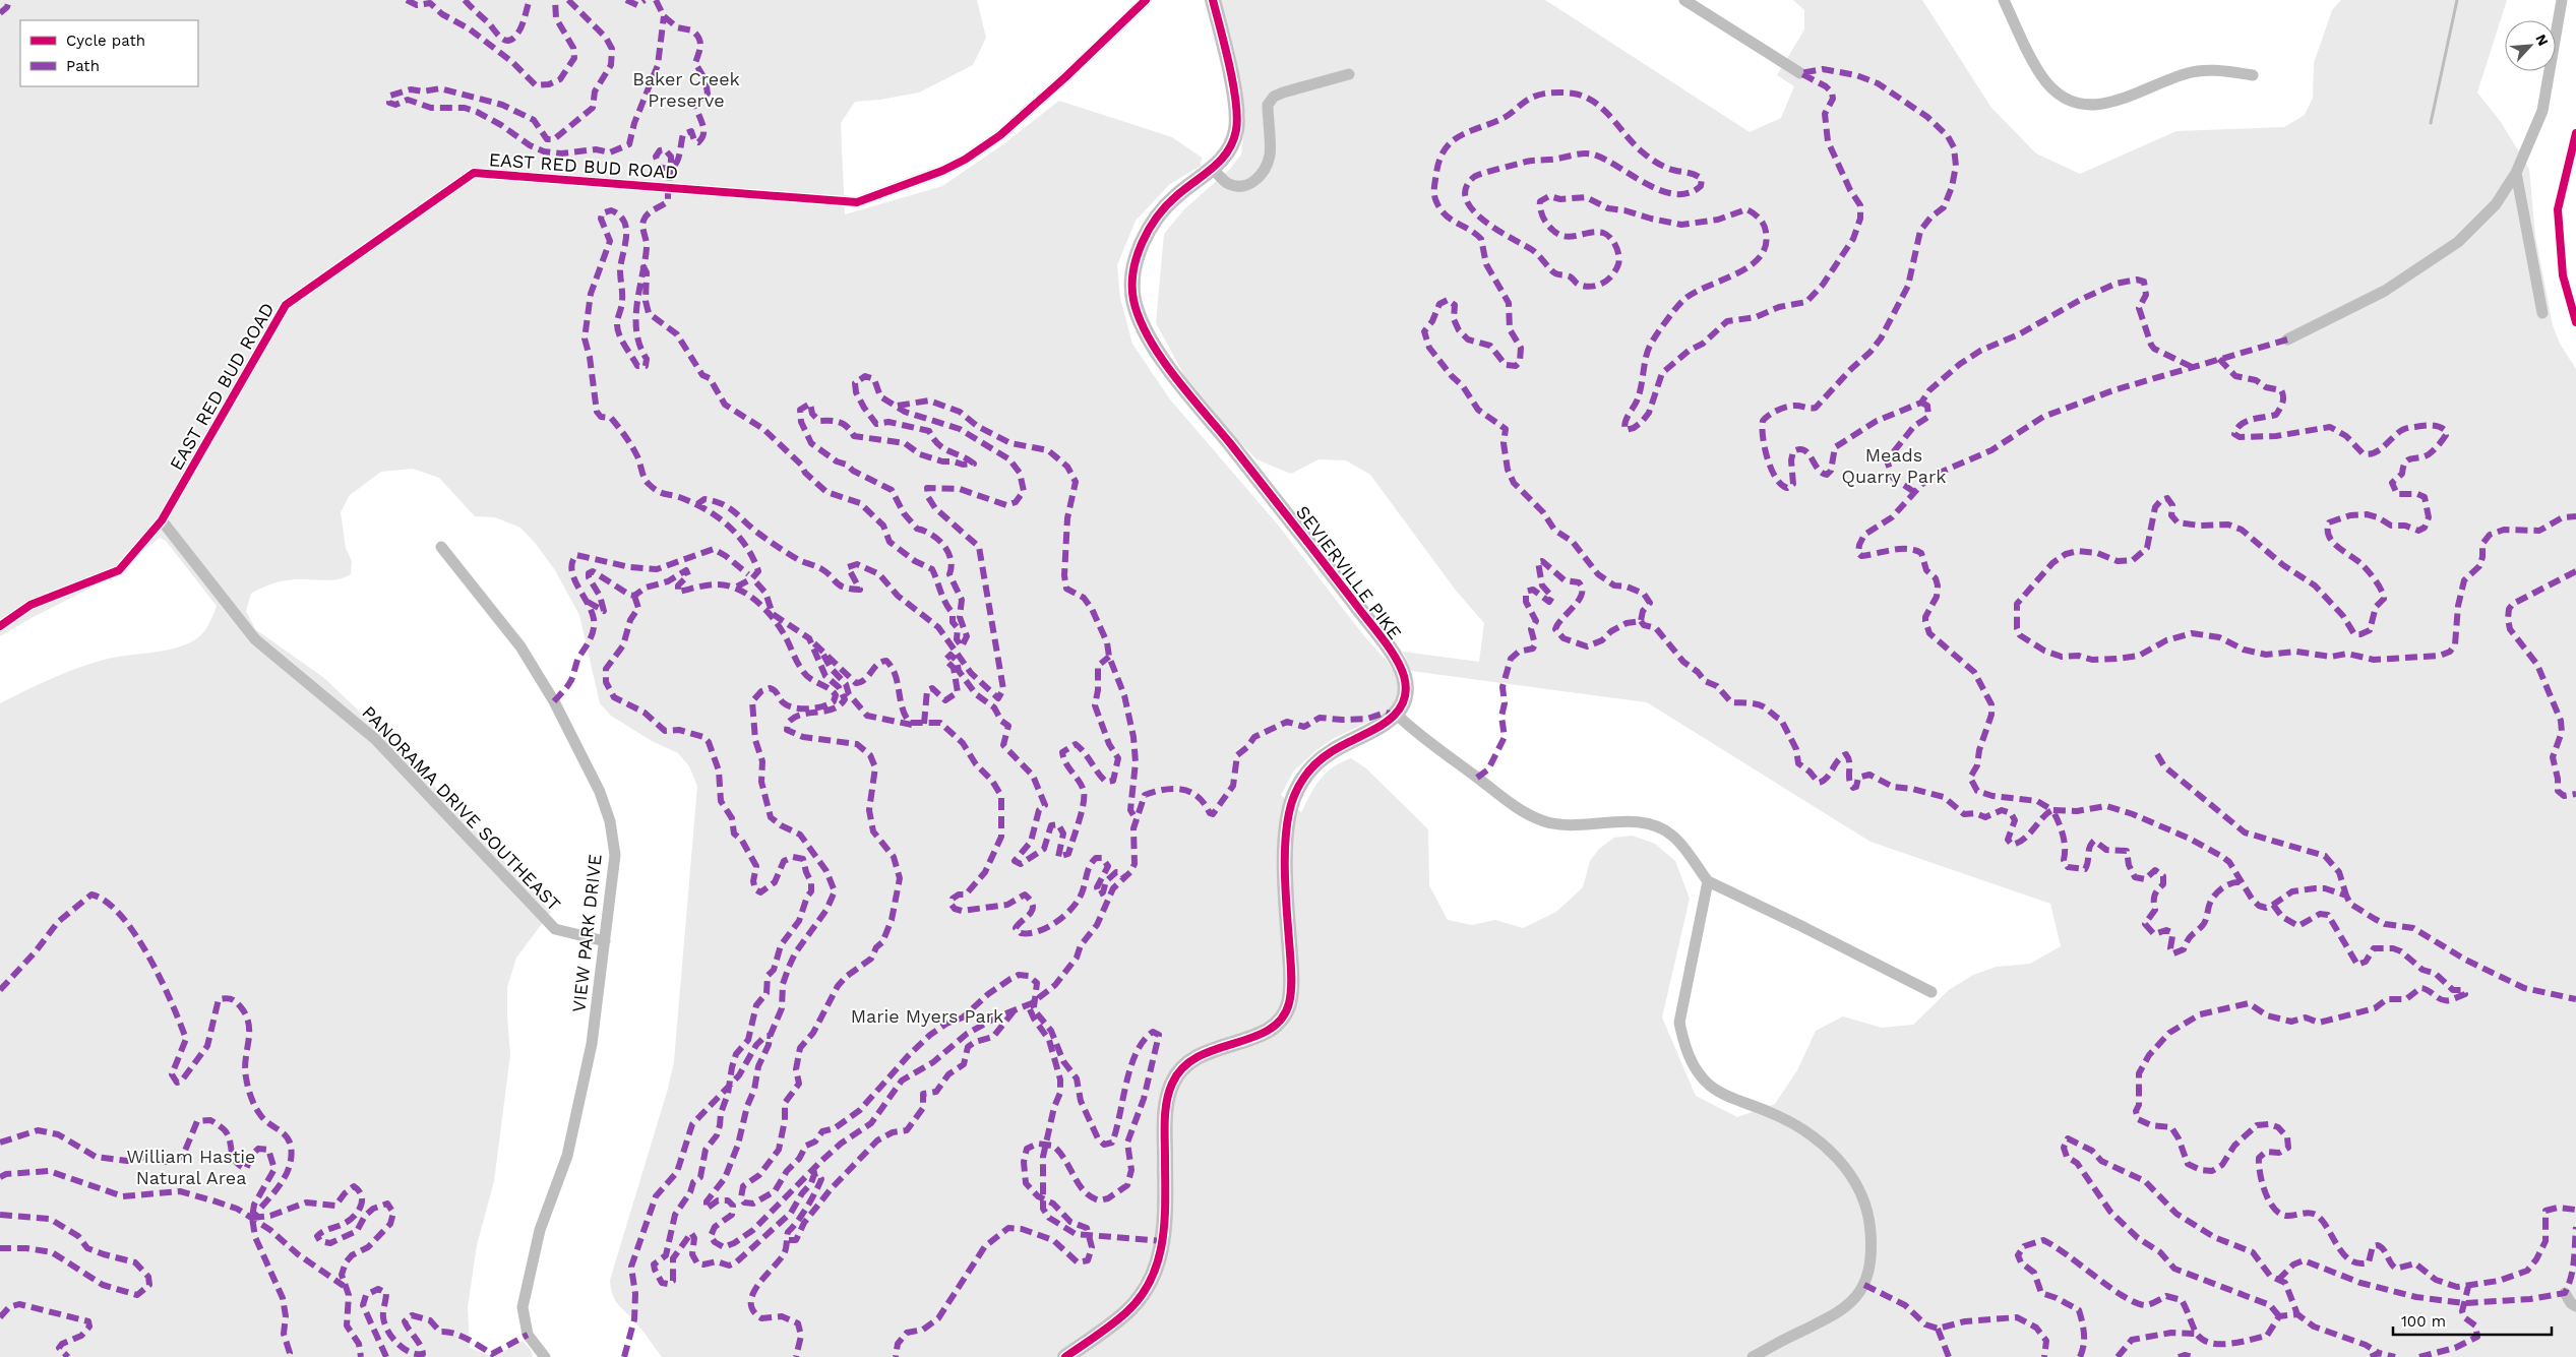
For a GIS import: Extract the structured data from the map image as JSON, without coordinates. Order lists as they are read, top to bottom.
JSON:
{
  "streets": {
    "street": [
      "EAST RED BUD ROAD",
      "SEVIERVILLE PIKE",
      "PANORAMA DRIVE SOUTHEAST",
      "VIEW PARK DRIVE"
    ]
  },
  "crossings": [
    ["EAST RED BUD ROAD", "PANORAMA DRIVE SOUTHEAST"],
    ["PANORAMA DRIVE SOUTHEAST", "VIEW PARK DRIVE"]
  ],
  "parks": [
    "Baker Creek Preserve",
    "Meads Quarry Park",
    "Marie Myers Park",
    "William Hastie Natural Area"
  ],
  "legend": ["Cycle path", "Path"],
  "scale_bar": "100 m",
  "north": "top right"
}
